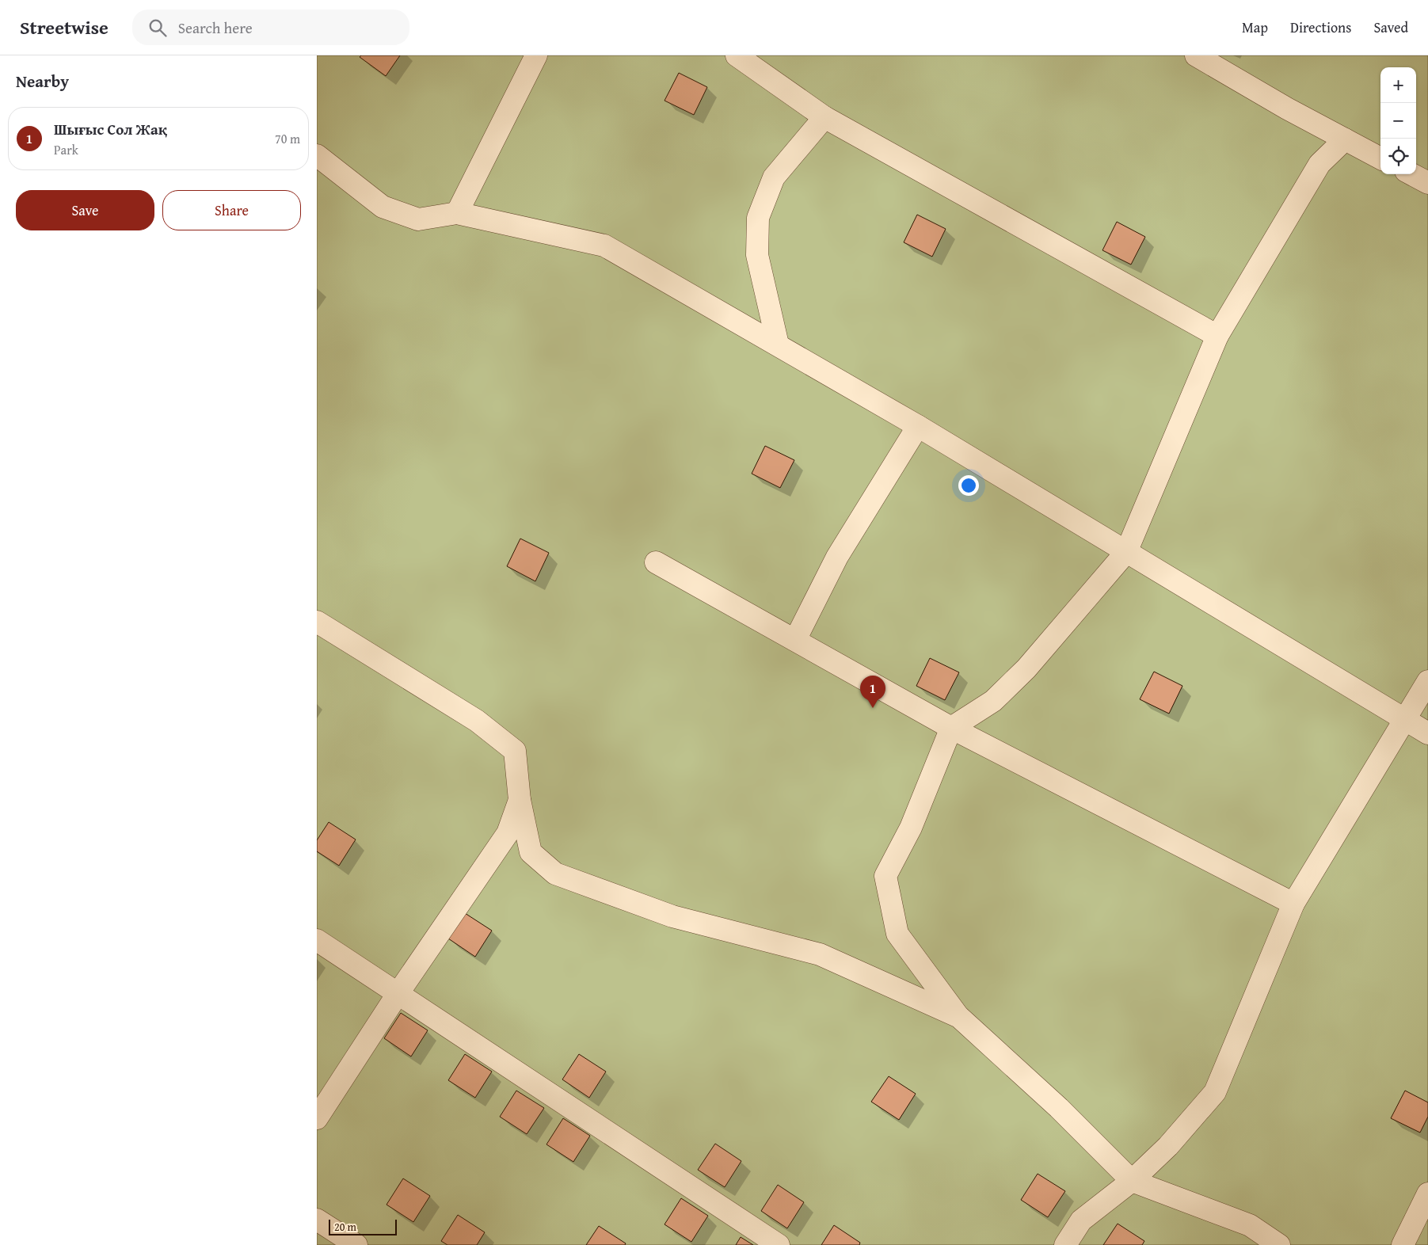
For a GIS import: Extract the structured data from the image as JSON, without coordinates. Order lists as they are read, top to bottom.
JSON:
{
  "scale_bar": "20 m",
  "page": {
    "header": "Streetwise",
    "search": "Search here",
    "nav": ["Map", "Directions", "Saved"],
    "heading": "Nearby",
    "map_buttons": ["+", "−"],
    "list": [
      {
        "mark": "1",
        "name": "Шығыс Сол Жақ",
        "note": "Park",
        "value": "70 m"
      }
    ],
    "buttons": ["Save", "Share"],
    "pins": "1",
    "scale": "20 m"
  }
}
